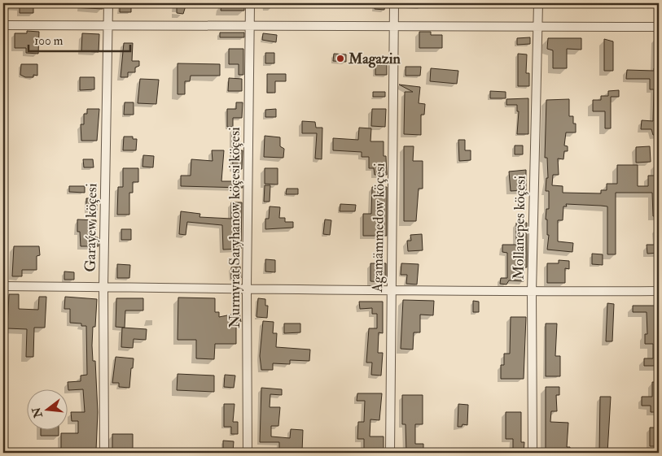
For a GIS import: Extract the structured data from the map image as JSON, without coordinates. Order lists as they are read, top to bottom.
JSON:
{
  "streets": {
    "street": [
      "Garaýew köçesi",
      "Nurmyrat Saryhanow köçesi köçesi",
      "Agamämmedow köçesi",
      "Mollanepes köçesi"
    ]
  },
  "places": ["Magazin"],
  "scale_bar": "100 m",
  "north": "left"
}
